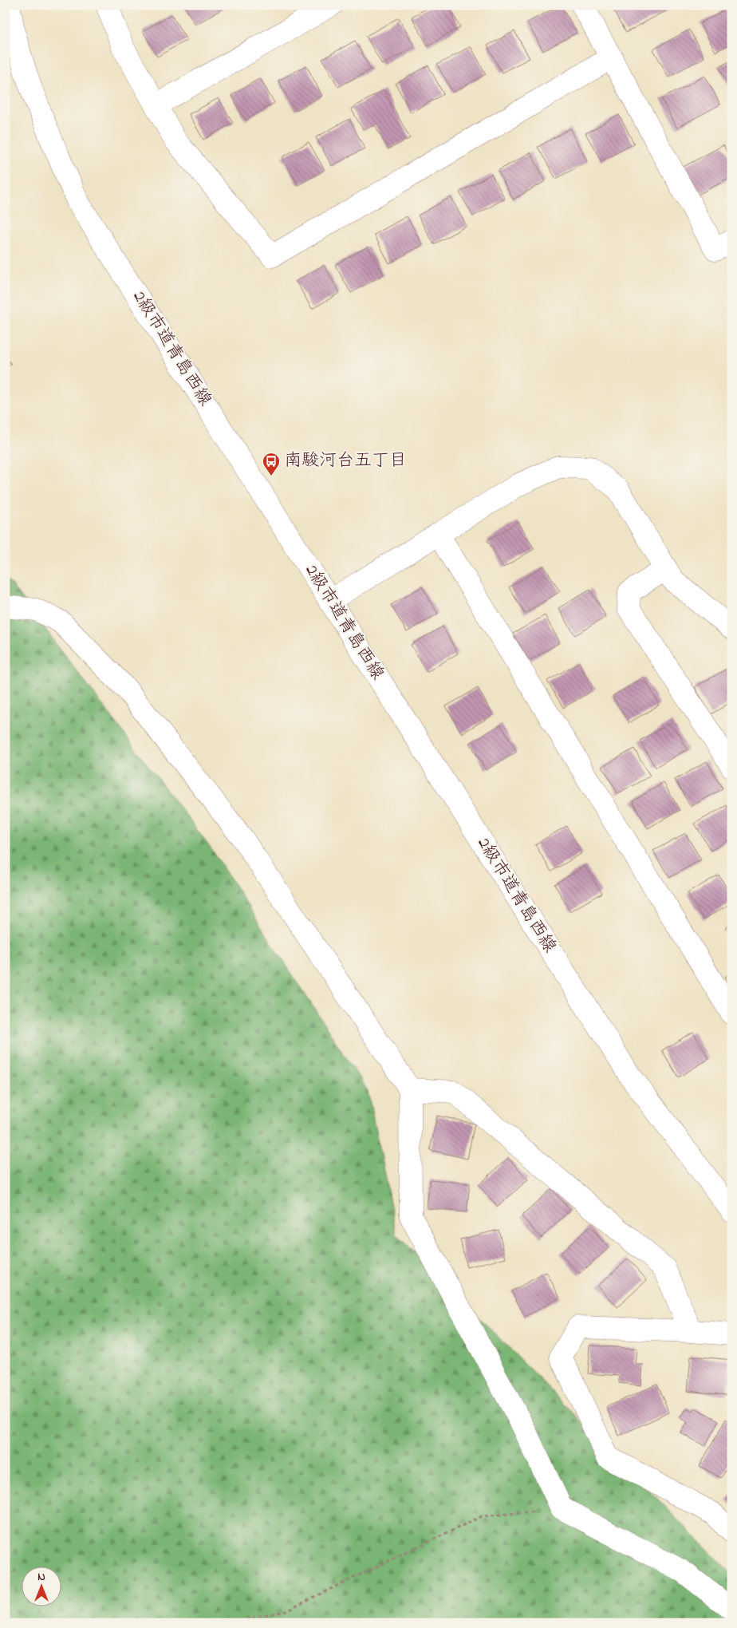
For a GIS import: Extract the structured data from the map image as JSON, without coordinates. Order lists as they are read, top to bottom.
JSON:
{
  "streets": {
    "street": ["2級市道青島西線"]
  },
  "places": {
    "bus stop": ["南駿河台五丁目"]
  },
  "north": "top"
}
